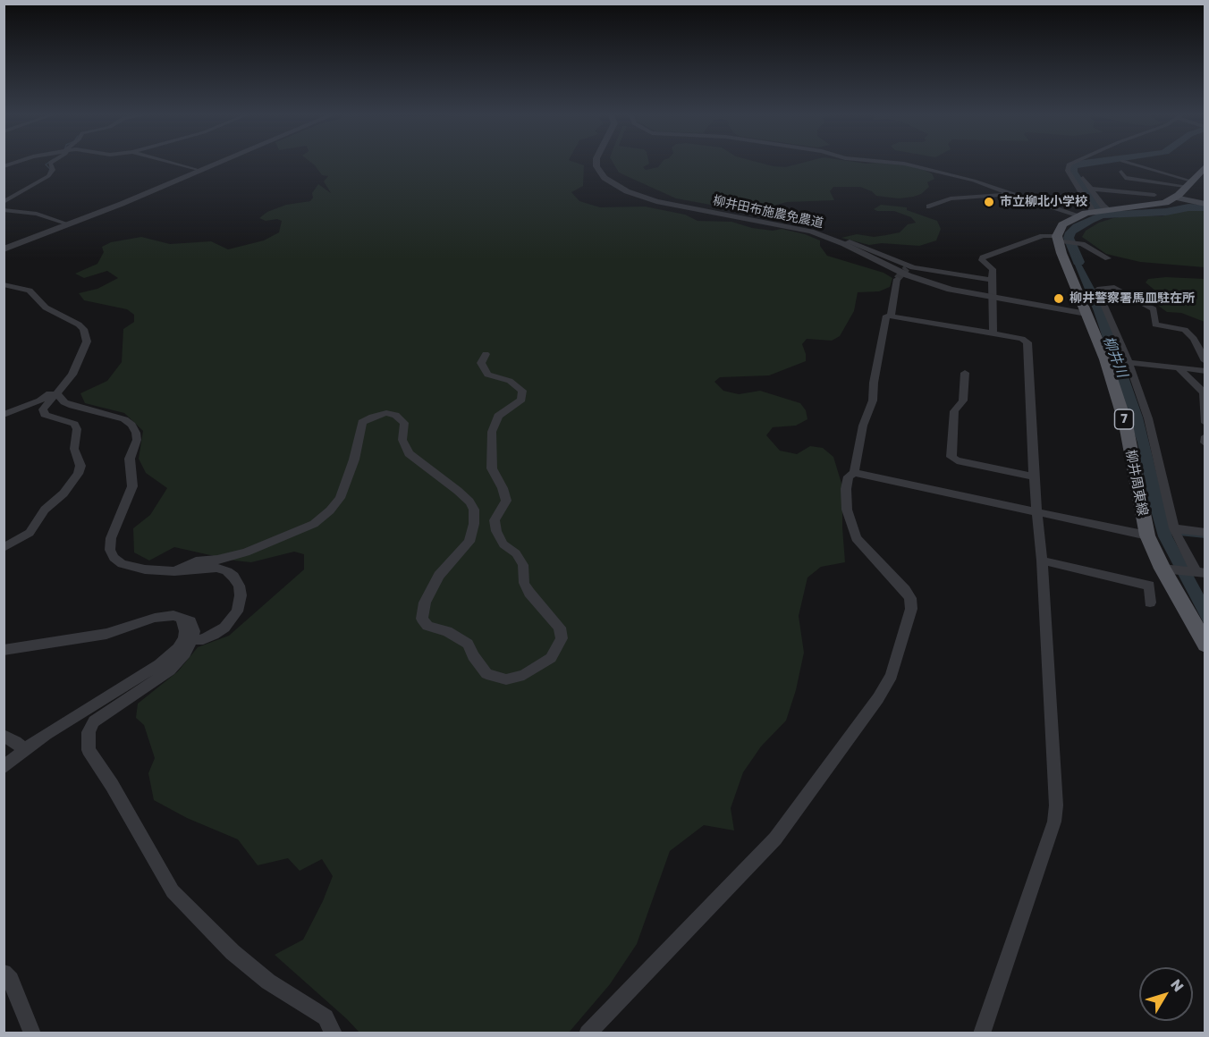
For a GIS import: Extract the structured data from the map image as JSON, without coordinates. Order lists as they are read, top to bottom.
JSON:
{
  "streets": {
    "main road": ["7", "柳井周東線"],
    "street": ["柳井田布施農免農道"]
  },
  "crossings": [
    ["柳井田布施農免農道", "柳井周東線"]
  ],
  "water": ["柳井川"],
  "places": ["市立柳北小学校", "柳井警察署馬皿駐在所"],
  "north": "top right"
}
